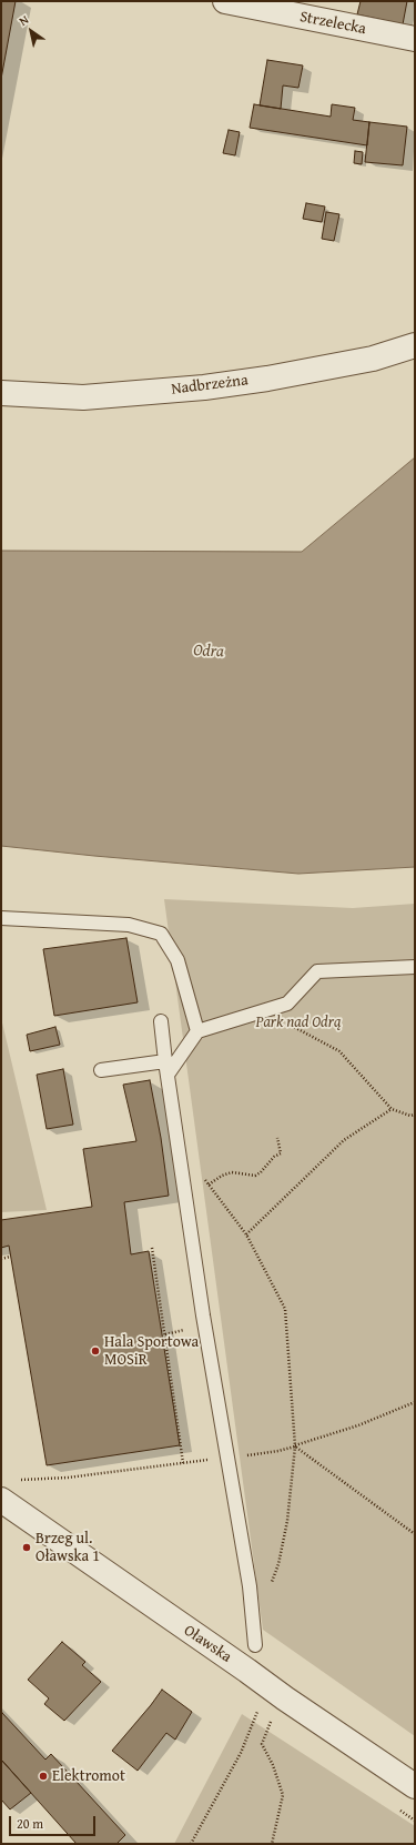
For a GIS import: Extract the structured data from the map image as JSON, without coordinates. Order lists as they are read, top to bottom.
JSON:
{
  "streets": {
    "street": ["Strzelecka", "Nadbrzeżna", "Oławska"]
  },
  "water": ["Odra"],
  "parks": ["Park nad Odrą"],
  "places": ["Hala Sportowa MOSiR", "Brzeg ul. Oławska 1", "Elektromot"],
  "scale_bar": "20 m",
  "north": "top left"
}
